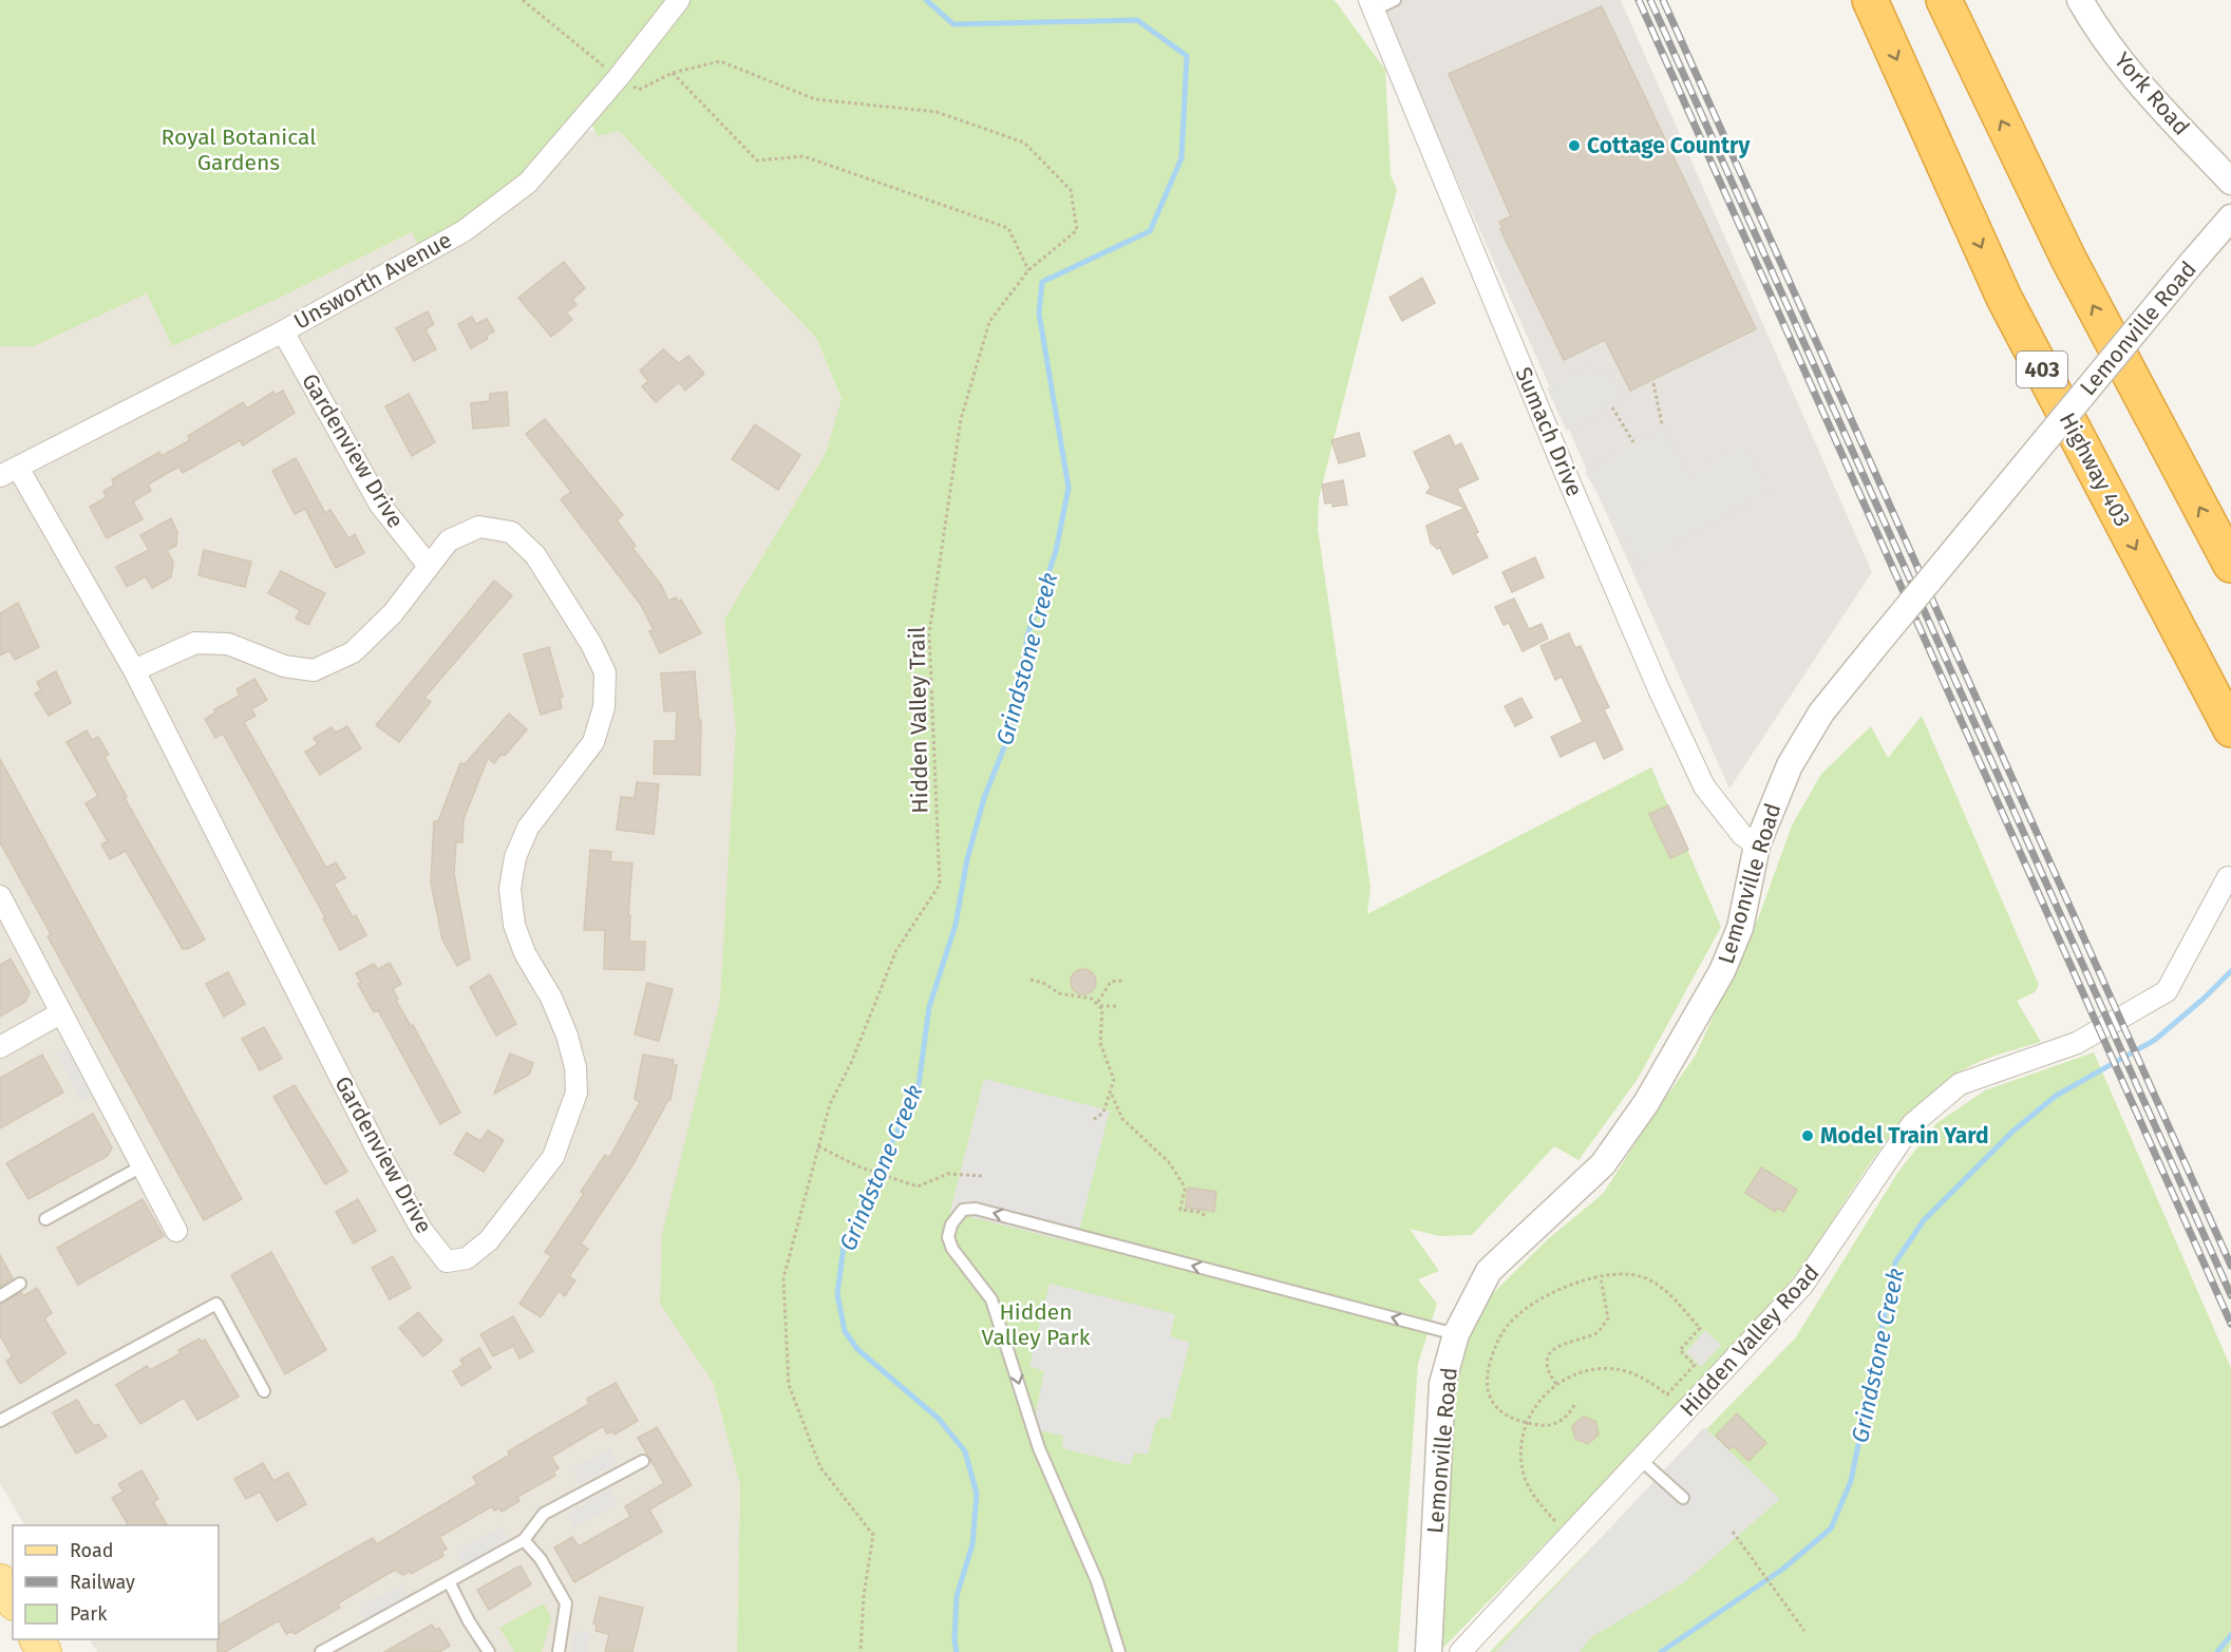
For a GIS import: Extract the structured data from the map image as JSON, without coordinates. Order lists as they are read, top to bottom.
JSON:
{
  "streets": {
    "highway": ["403", "Highway 403"],
    "street": [
      "York Road",
      "Unsworth Avenue",
      "Lemonville Road",
      "Sumach Drive",
      "Gardenview Drive",
      "Hidden Valley Road"
    ],
    "path": ["Hidden Valley Trail"]
  },
  "crossings": [
    ["Unsworth Avenue", "Gardenview Drive"],
    ["Unsworth Avenue", "Hidden Valley Trail"],
    ["Lemonville Road", "Sumach Drive"]
  ],
  "water": ["Grindstone Creek"],
  "parks": ["Royal Botanical Gardens", "Hidden Valley Park"],
  "places": ["Cottage Country", "Model Train Yard"],
  "legend": ["Road", "Railway", "Park"]
}
